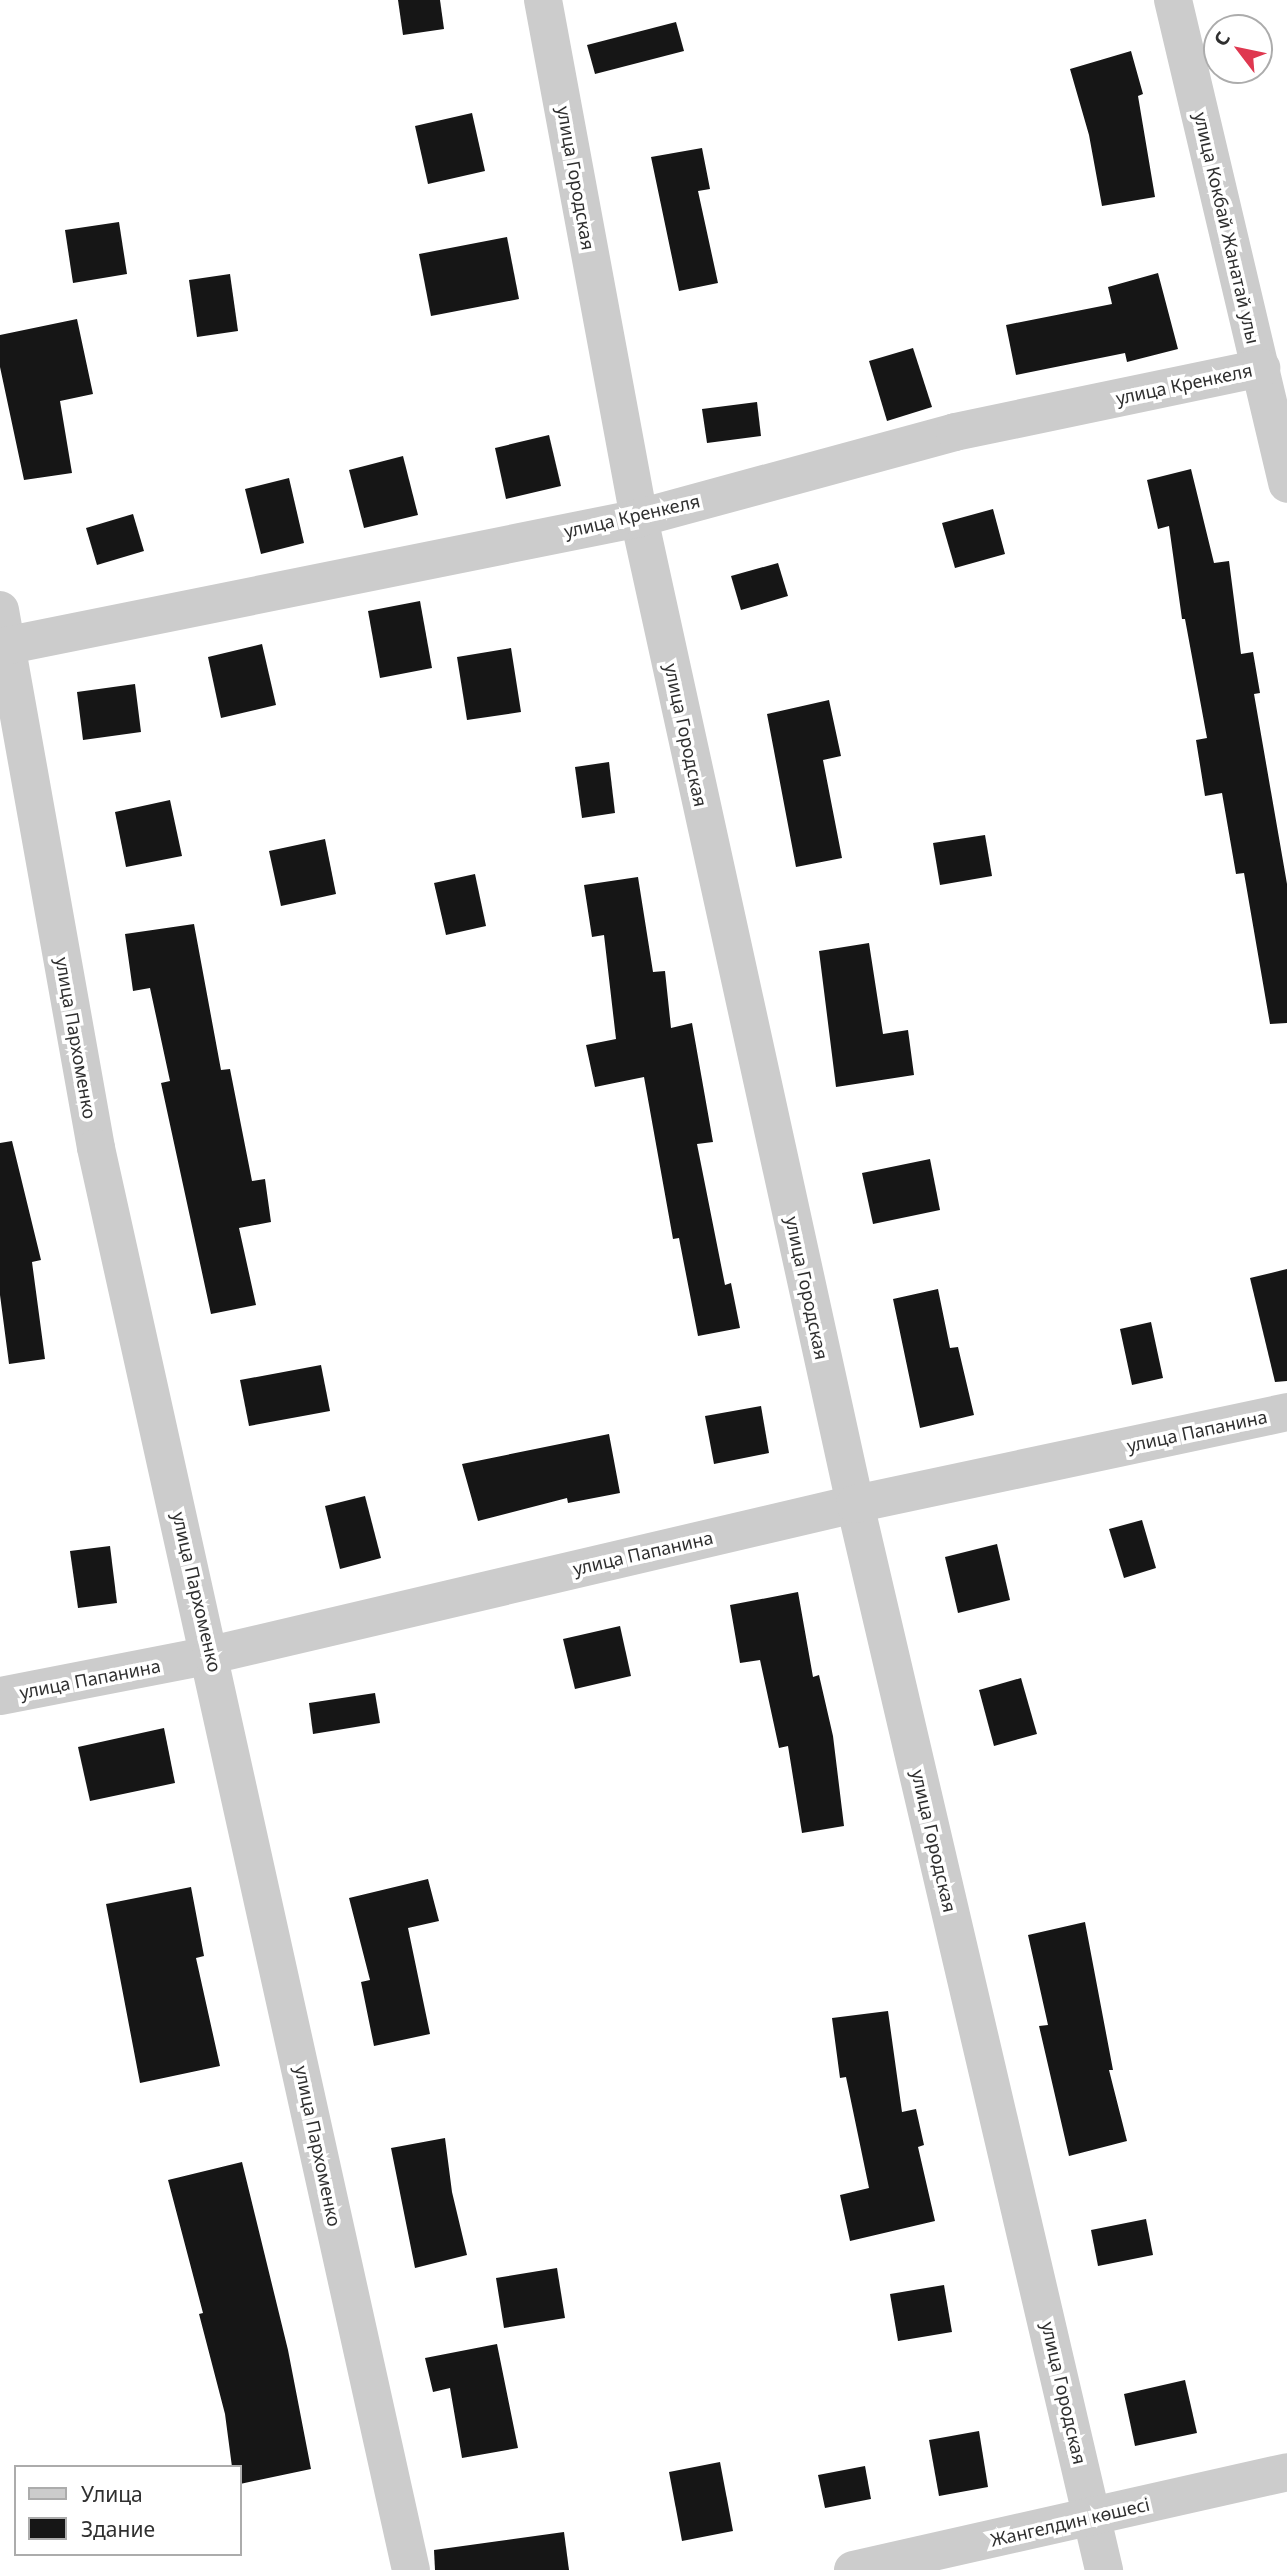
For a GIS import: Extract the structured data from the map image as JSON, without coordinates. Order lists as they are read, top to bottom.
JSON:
{
  "streets": {
    "street": [
      "улица Городская",
      "улица Кокбай Жанатай улы",
      "улица Кренкеля",
      "улица Пархоменко",
      "улица Папанина",
      "Жангелдин көшесі"
    ]
  },
  "crossings": [
    ["улица Городская", "улица Кренкеля"],
    ["улица Городская", "улица Папанина"],
    ["улица Городская", "Жангелдин көшесі"],
    ["улица Кокбай Жанатай улы", "улица Кренкеля"],
    ["улица Кренкеля", "улица Пархоменко"],
    ["улица Пархоменко", "улица Папанина"]
  ],
  "legend": ["Улица", "Здание"],
  "north": "top left"
}
